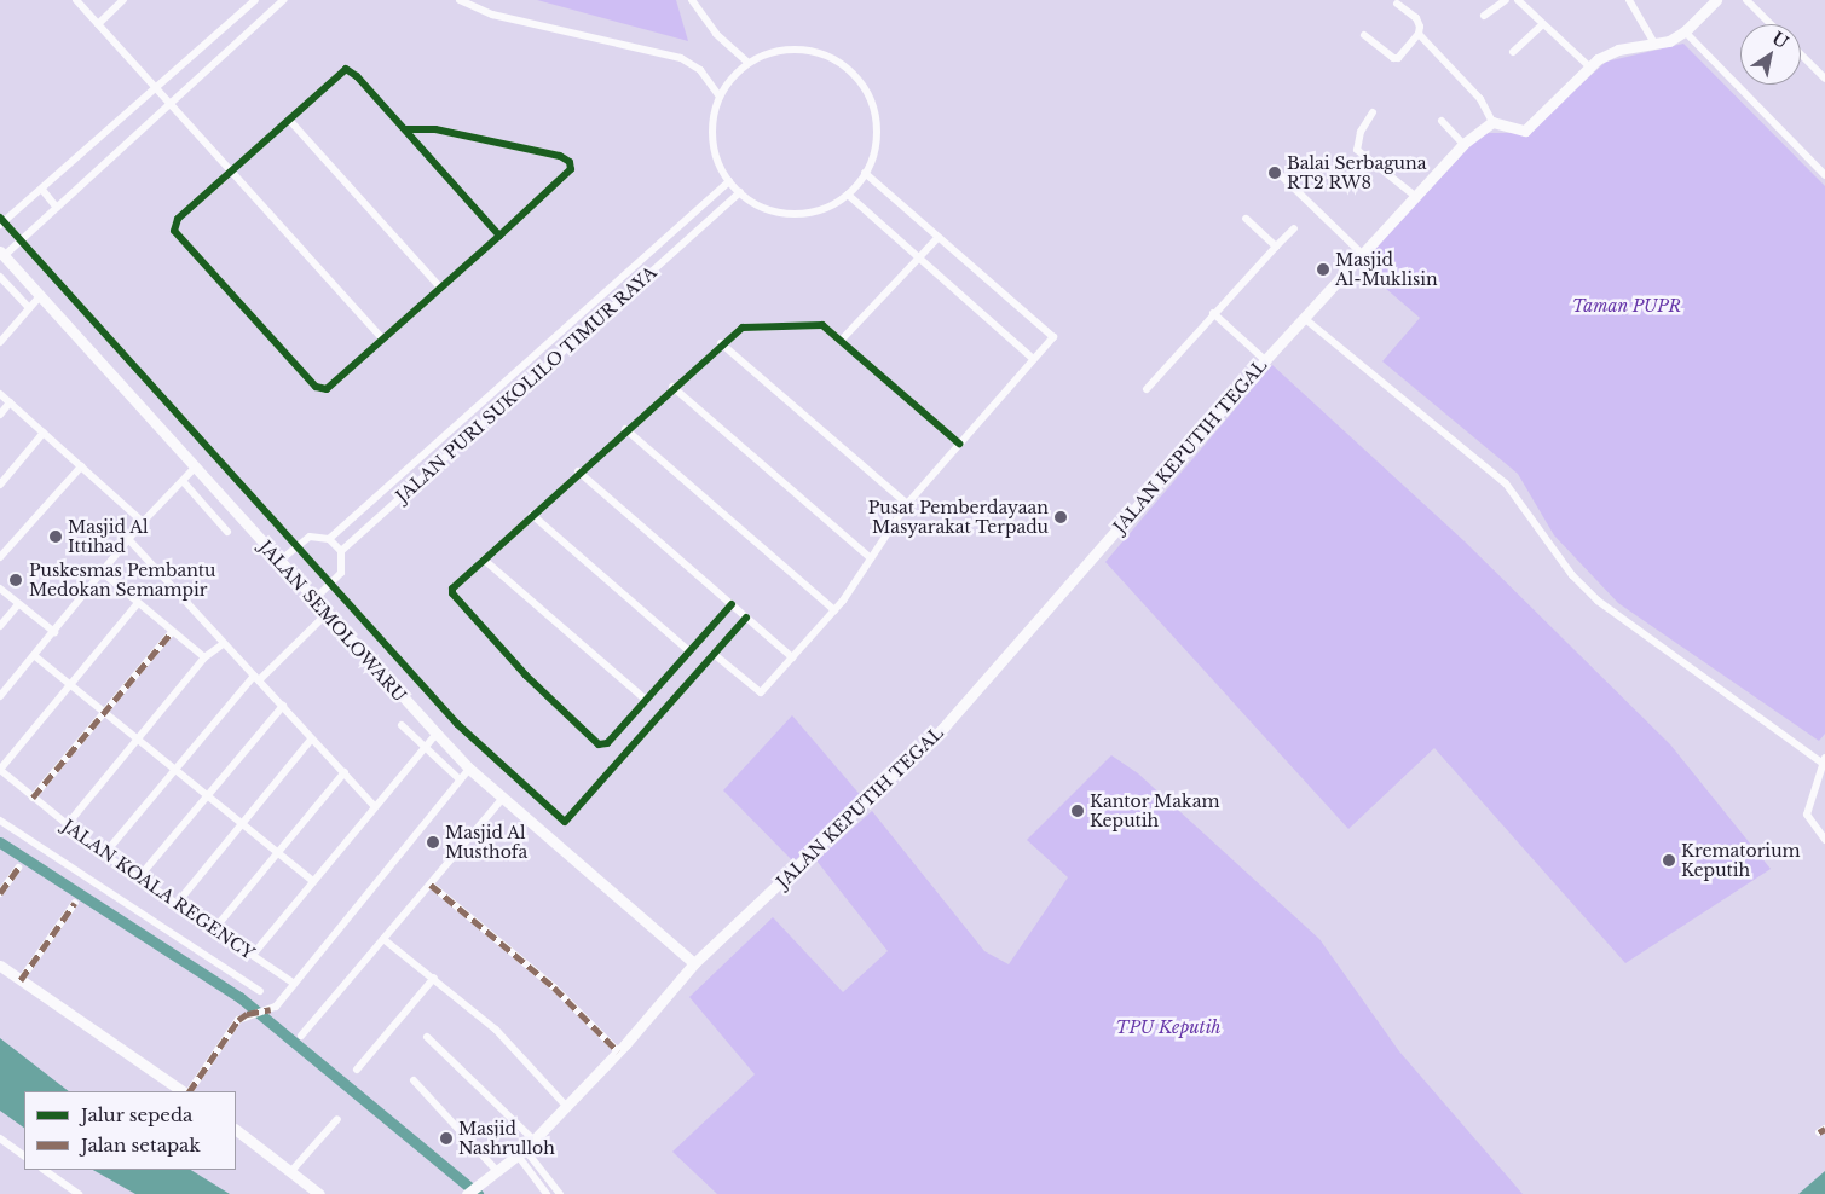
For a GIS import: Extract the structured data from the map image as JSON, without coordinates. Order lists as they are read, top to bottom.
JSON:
{
  "streets": {
    "main road": ["JALAN KEPUTIH TEGAL", "JALAN SEMOLOWARU"],
    "street": ["JALAN PURI SUKOLILO TIMUR RAYA", "JALAN KOALA REGENCY"]
  },
  "crossings": [
    ["JALAN KEPUTIH TEGAL", "JALAN SEMOLOWARU"]
  ],
  "parks": ["Taman PUPR", "TPU Keputih"],
  "places": [
    "Balai Serbaguna RT2 RW8",
    "Masjid Al-Muklisin",
    "Pusat Pemberdayaan Masyarakat Terpadu",
    "Masjid Al Ittihad",
    "Puskesmas Pembantu Medokan Semampir",
    "Kantor Makam Keputih",
    "Masjid Al Musthofa",
    "Krematorium Keputih",
    "Masjid Nashrulloh"
  ],
  "legend": ["Jalur sepeda", "Jalan setapak"],
  "north": "top right"
}
